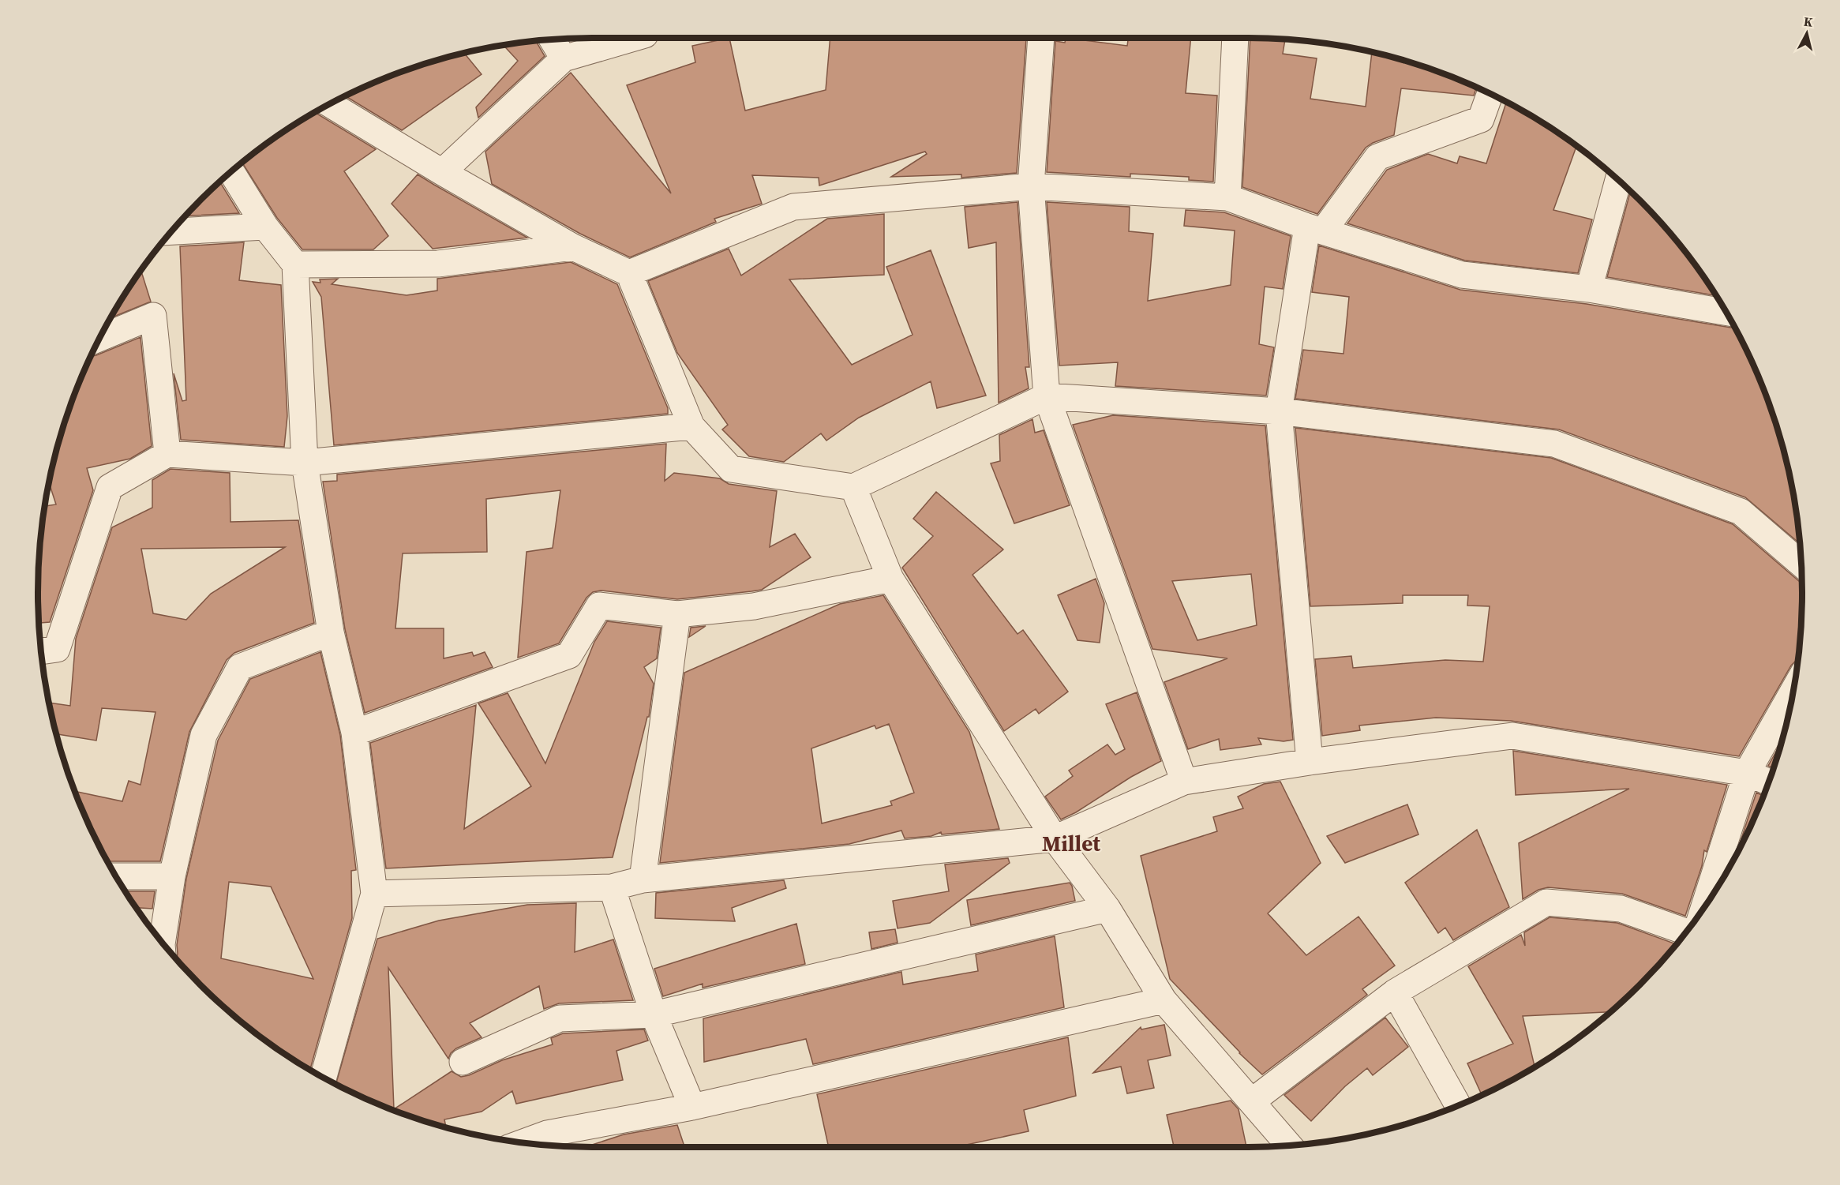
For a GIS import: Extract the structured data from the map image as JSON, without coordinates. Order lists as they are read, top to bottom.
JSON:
{
  "districts": ["Millet"],
  "north": "top"
}
